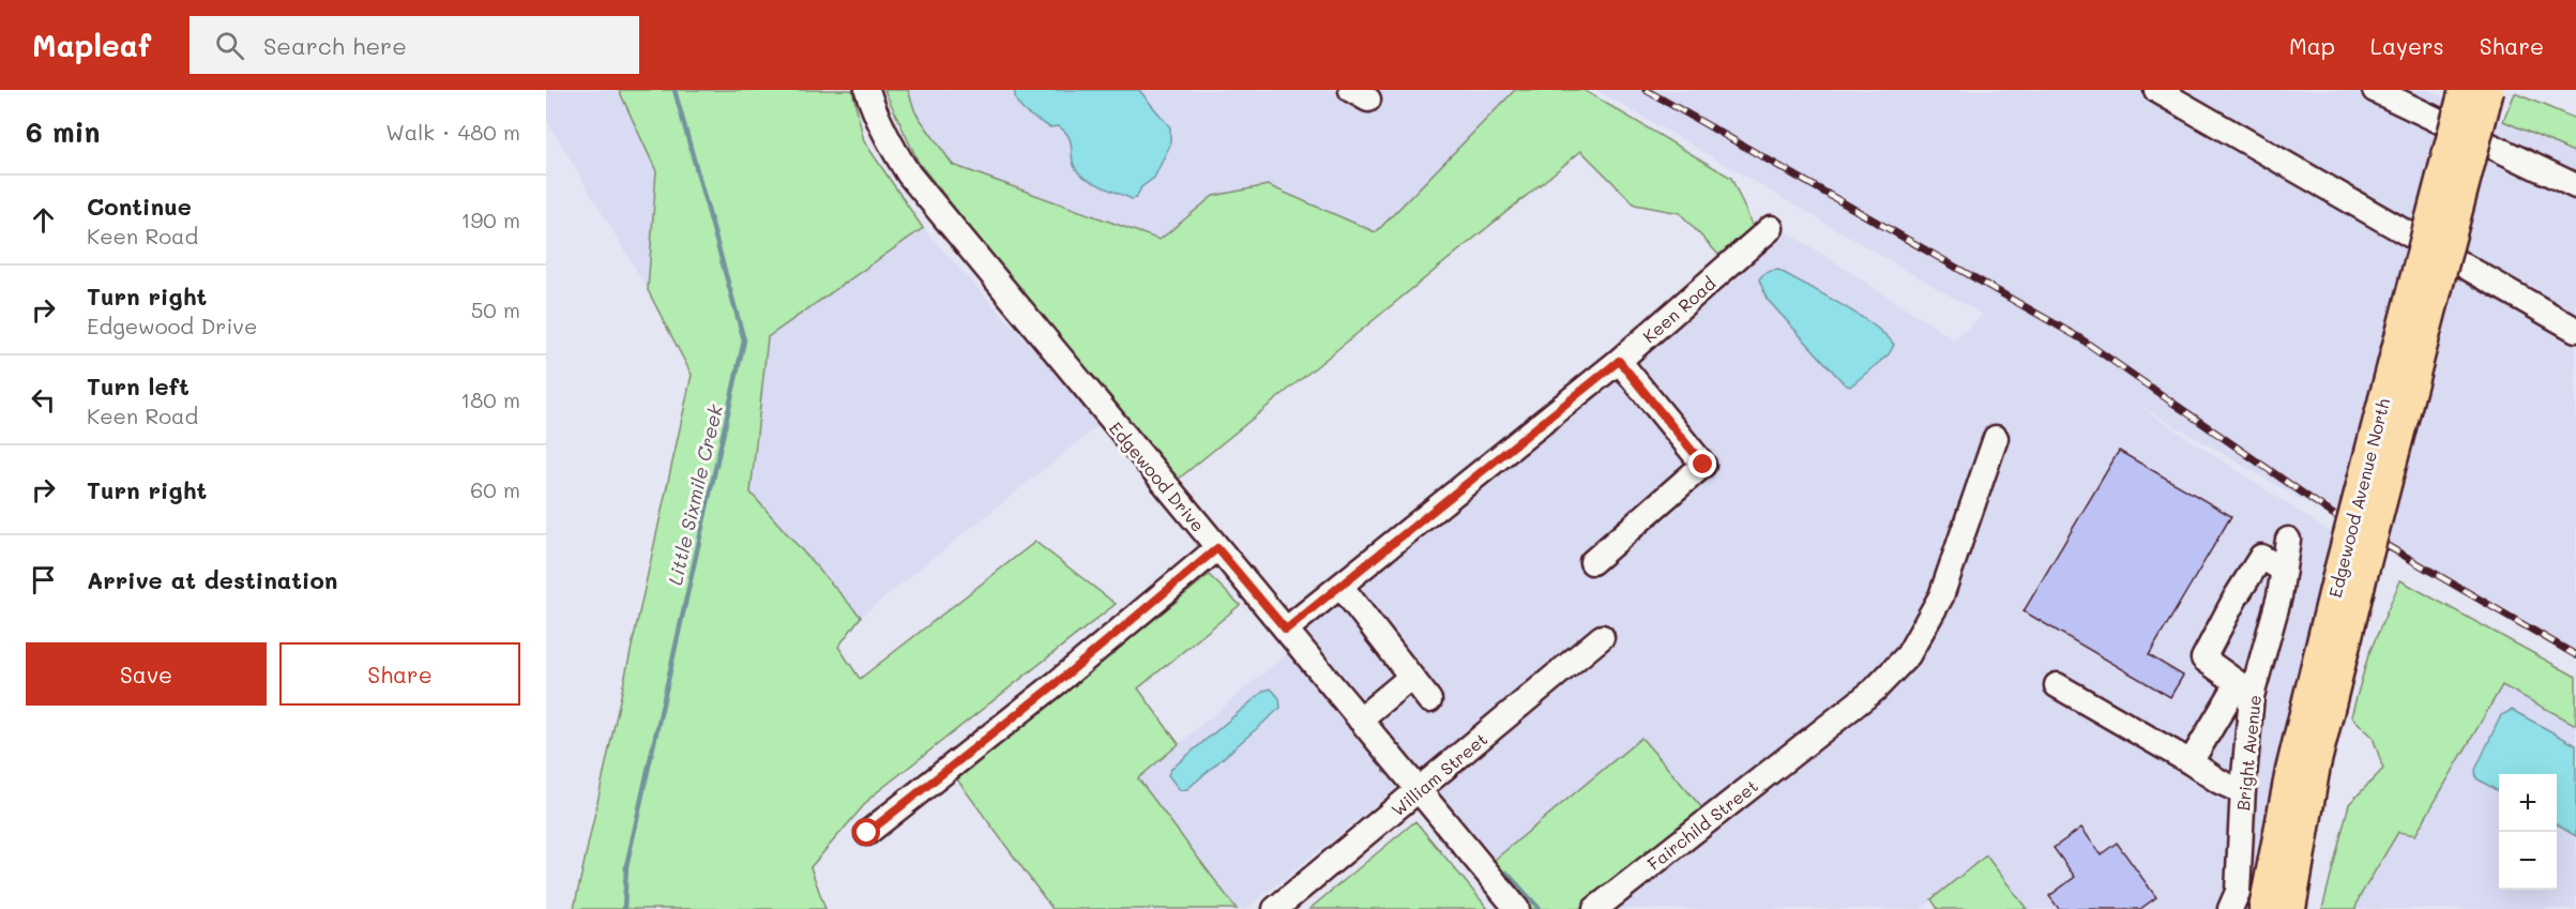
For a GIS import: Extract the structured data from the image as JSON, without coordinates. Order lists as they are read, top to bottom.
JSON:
{
  "streets": {
    "main road": ["Edgewood Avenue North"],
    "street": [
      "Keen Road",
      "Edgewood Drive",
      "Bright Avenue",
      "William Street",
      "Fairchild Street"
    ]
  },
  "crossings": [
    ["Keen Road", "Edgewood Drive"],
    ["Edgewood Drive", "William Street"]
  ],
  "water": ["Little Sixmile Creek"],
  "page": {
    "header": "Mapleaf",
    "search": "Search here",
    "nav": ["Map", "Layers", "Share"],
    "heading": ["6 min", "Walk · 480 m"],
    "list": [
      ["Continue", "Keen Road", "190 m"],
      ["Turn right", "Edgewood Drive", "50 m"],
      ["Turn left", "Keen Road", "180 m"],
      ["Turn right", "60 m"],
      "Arrive at destination"
    ],
    "buttons": ["Save", "Share"],
    "map_buttons": ["+", "−"]
  }
}
